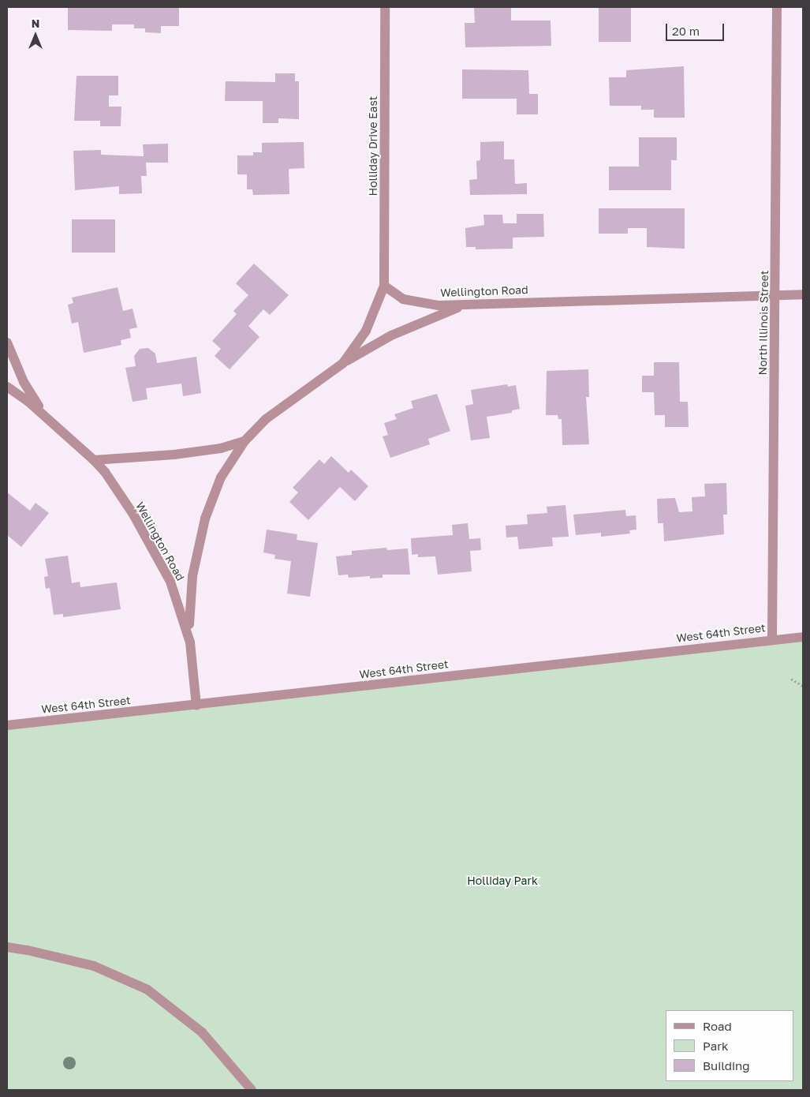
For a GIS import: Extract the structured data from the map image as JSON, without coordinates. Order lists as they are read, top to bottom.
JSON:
{
  "streets": {
    "street": [
      "Holliday Drive East",
      "Wellington Road",
      "North Illinois Street",
      "West 64th Street"
    ]
  },
  "crossings": [
    ["Holliday Drive East", "Wellington Road"],
    ["Wellington Road", "North Illinois Street"],
    ["Wellington Road", "West 64th Street"],
    ["North Illinois Street", "West 64th Street"]
  ],
  "parks": ["Holliday Park"],
  "legend": ["Road", "Park", "Building"],
  "scale_bar": "20 m",
  "north": "top"
}
